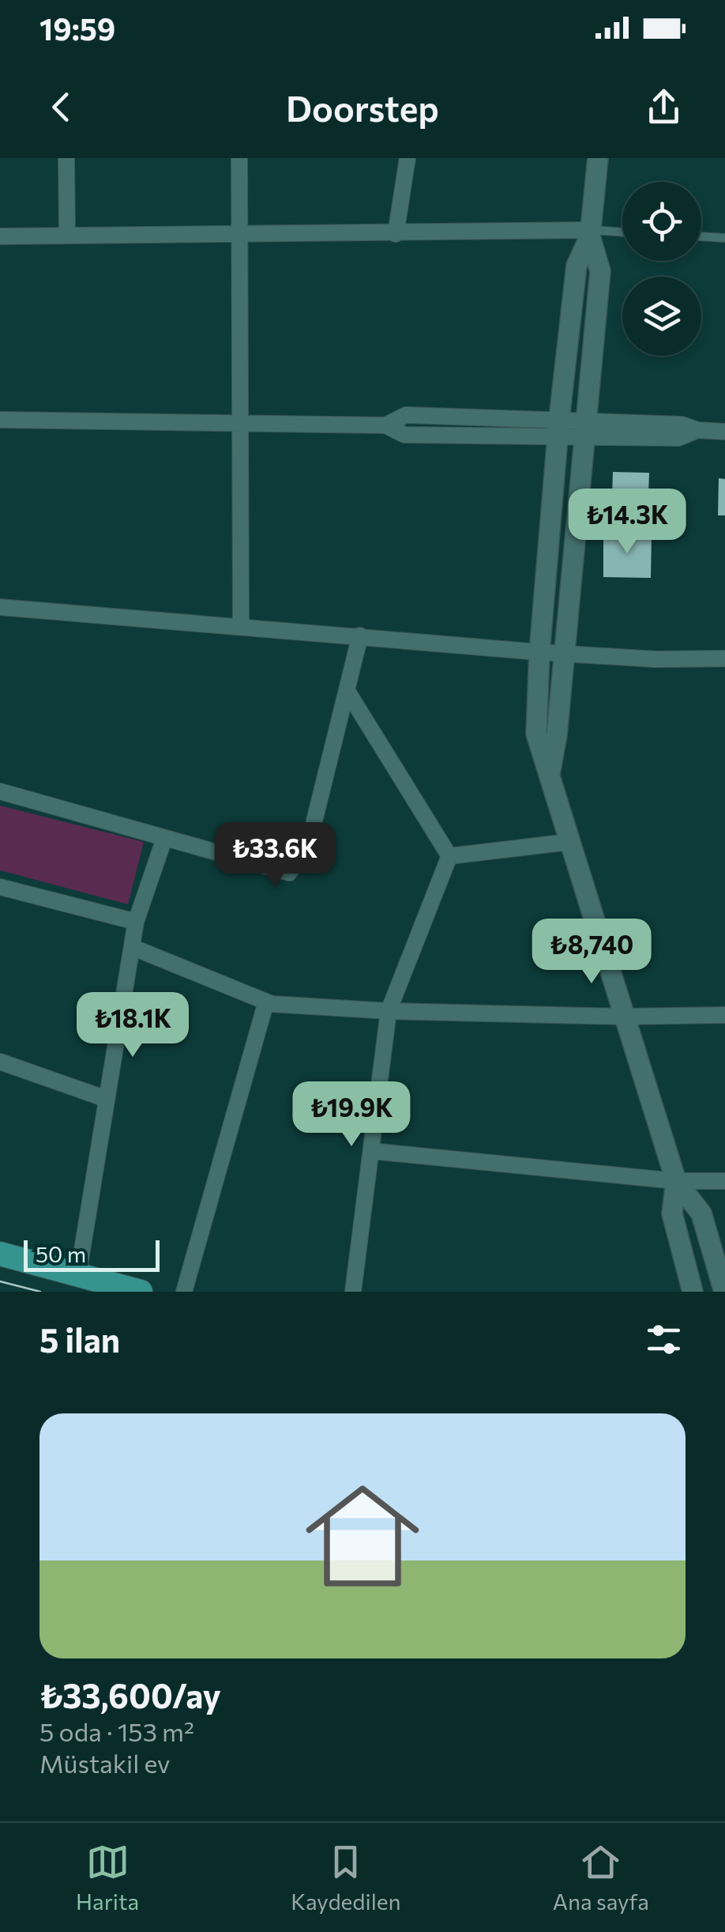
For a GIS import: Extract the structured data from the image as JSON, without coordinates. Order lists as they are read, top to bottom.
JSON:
{
  "scale_bar": "50 m",
  "page": {
    "status": "19:59",
    "header": "Doorstep",
    "price": [
      "₺14.3K",
      "₺33.6K",
      "₺8,740",
      "₺18.1K",
      "₺19.9K"
    ],
    "scale": "50 m",
    "heading": "5 ilan",
    "list": [
      {
        "name": "₺33,600/ay",
        "note": "5 oda · 153 m² · Müstakil ev"
      }
    ],
    "tabs": ["Harita", "Kaydedilen", "Ana sayfa"]
  }
}
